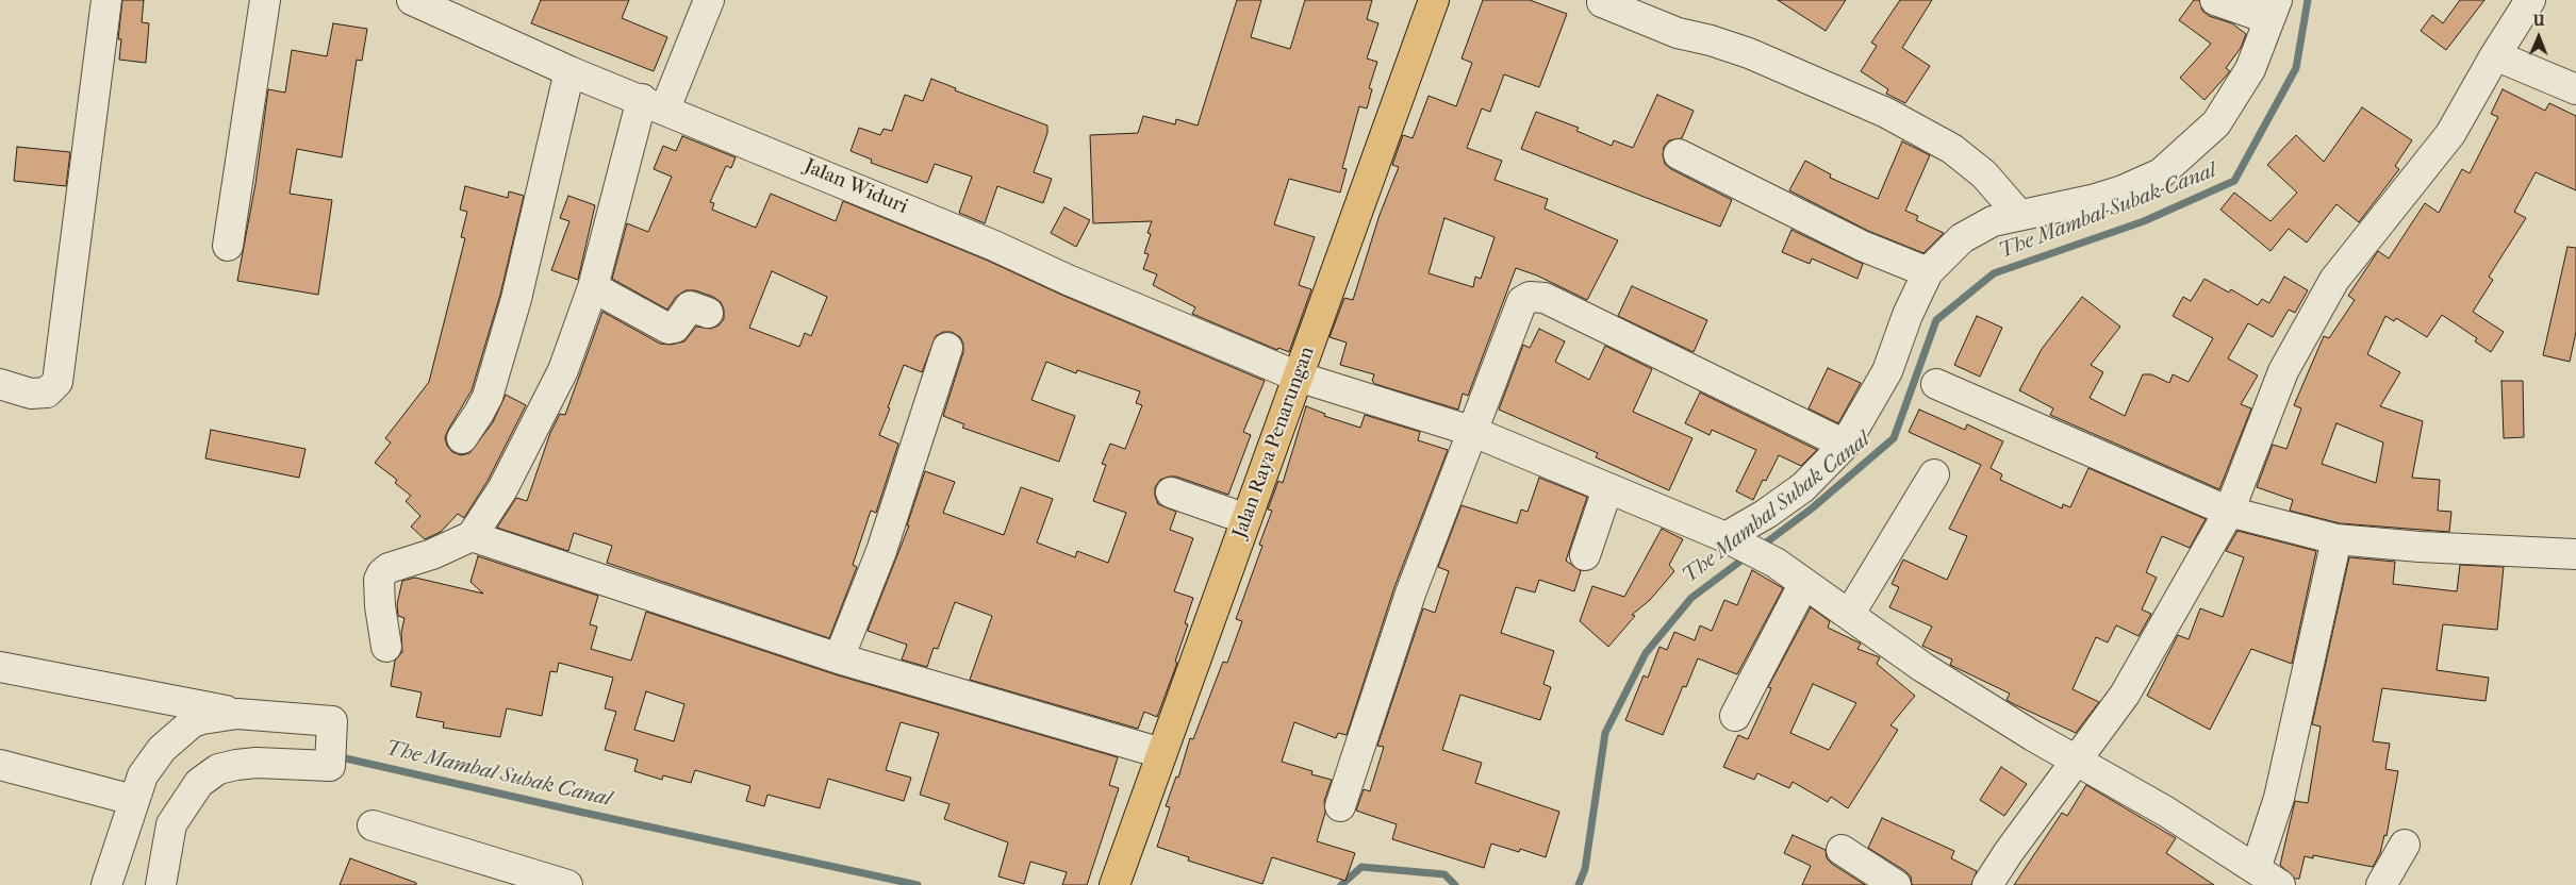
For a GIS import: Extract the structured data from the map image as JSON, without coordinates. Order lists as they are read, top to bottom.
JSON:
{
  "streets": {
    "main road": ["Jalan Raya Penarungan"],
    "street": ["Jalan Widuri"]
  },
  "crossings": [
    ["Jalan Widuri", "Jalan Raya Penarungan"]
  ],
  "water": ["The Mambal Subak Canal"],
  "north": "top"
}
